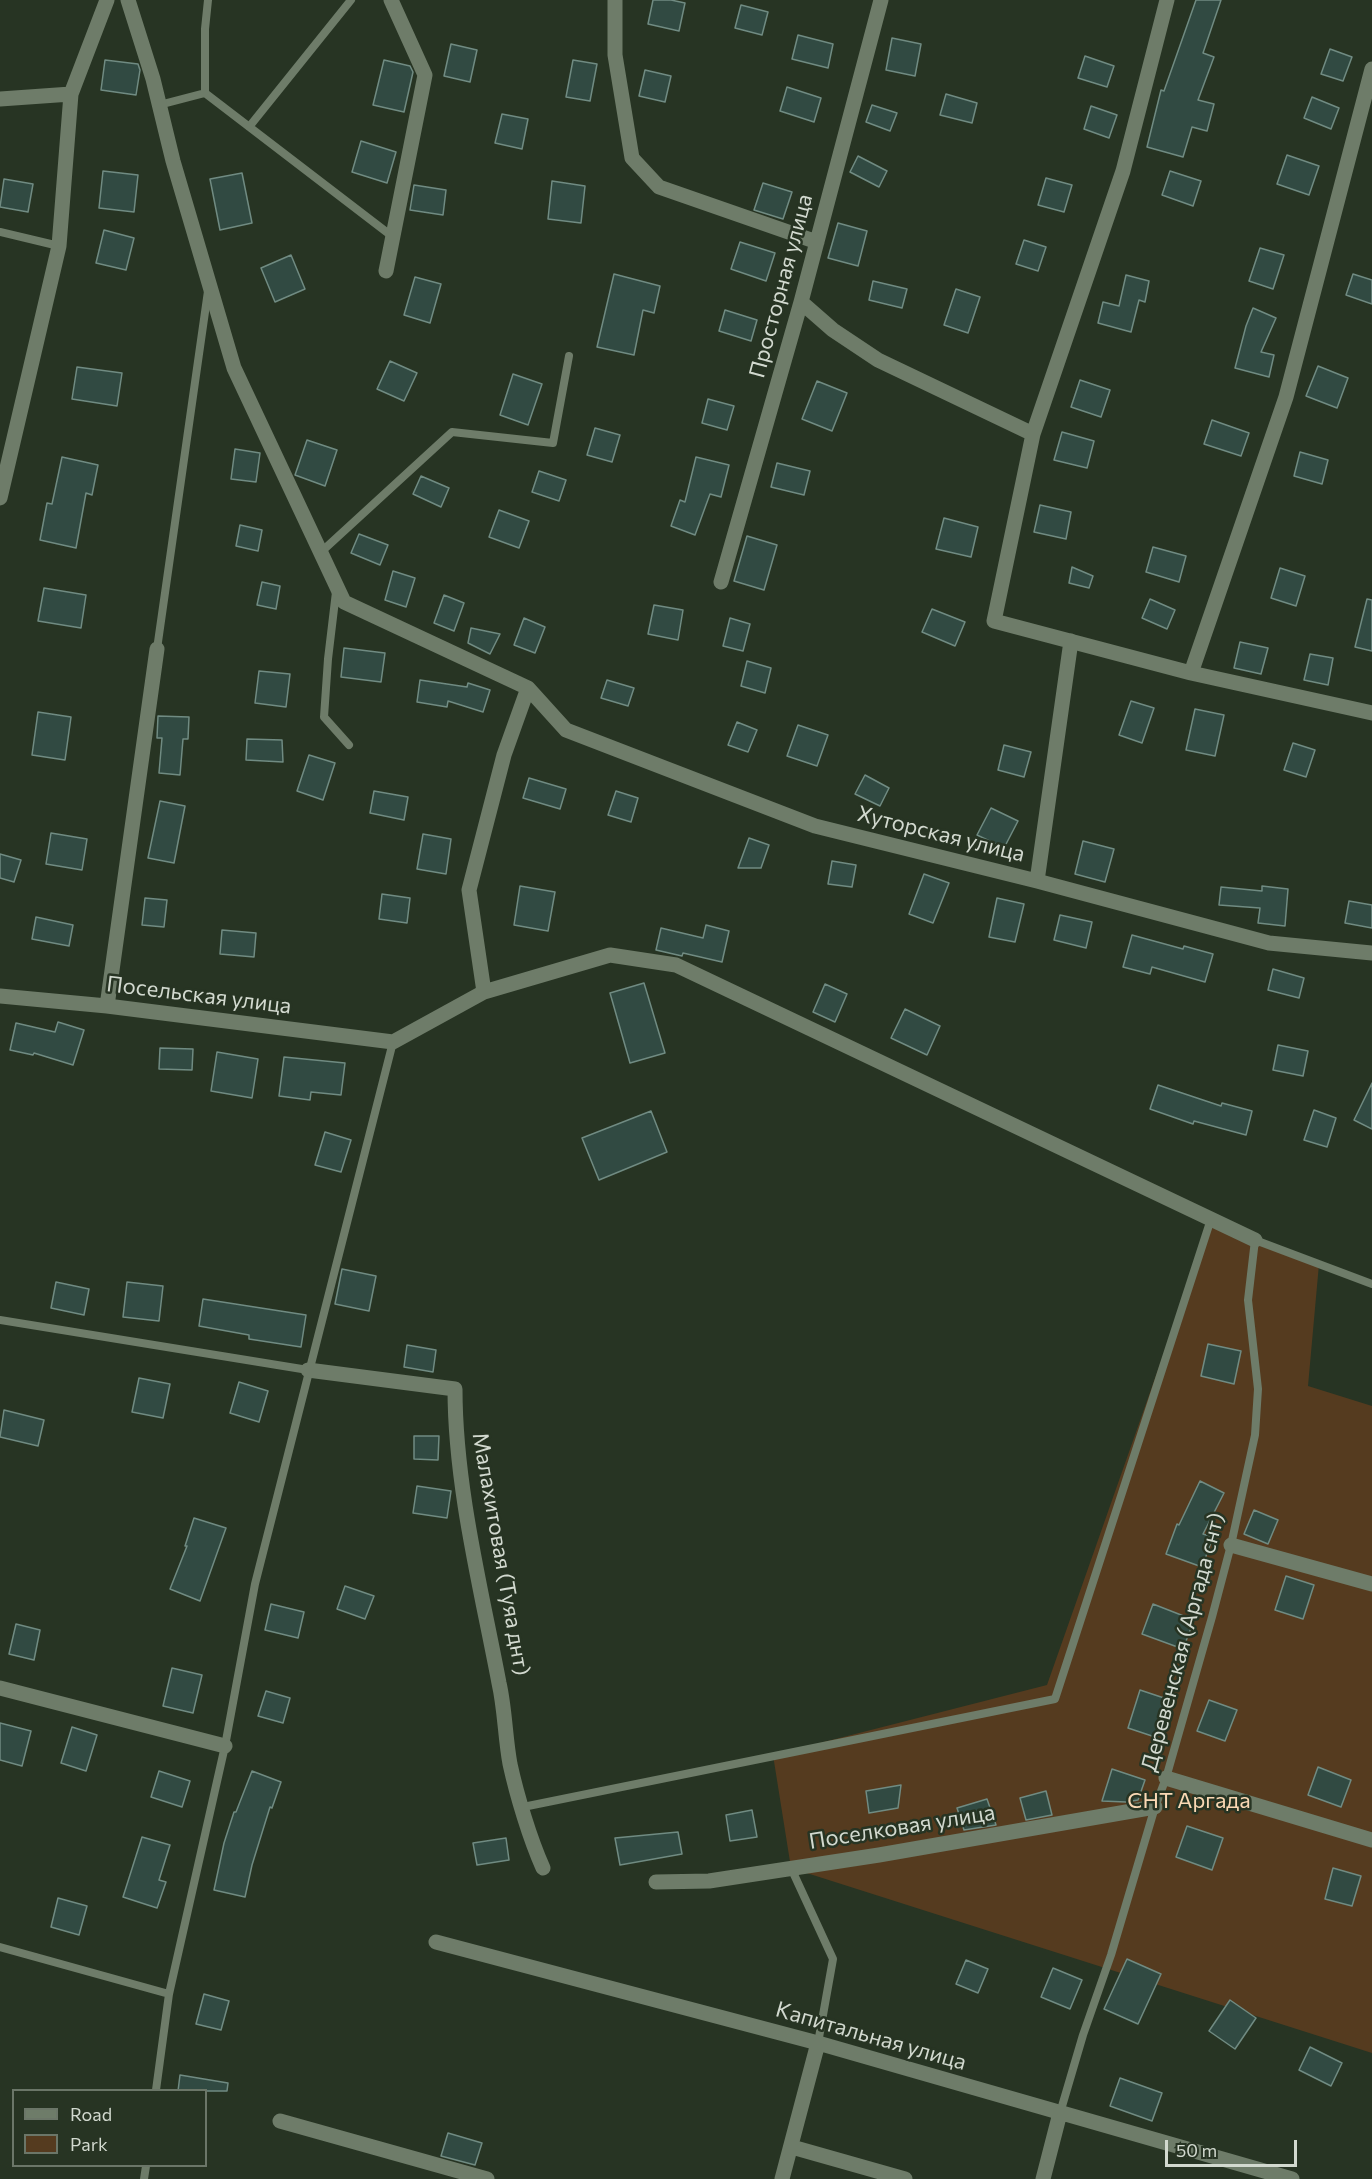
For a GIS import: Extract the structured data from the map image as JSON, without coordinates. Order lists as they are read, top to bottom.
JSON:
{
  "streets": {
    "street": [
      "Просторная улица",
      "Хуторская улица",
      "Посельская улица",
      "Малахитовая (Туяа днт)",
      "Поселковая улица",
      "Капитальная улица"
    ],
    "lane": ["Деревенская (Аргада снт)"]
  },
  "crossings": [
    ["Деревенская (Аргада снт)", "Поселковая улица"],
    ["Деревенская (Аргада снт)", "Капитальная улица"]
  ],
  "parks": ["СНТ Аргада"],
  "legend": ["Road", "Park"],
  "scale_bar": "50 m"
}
